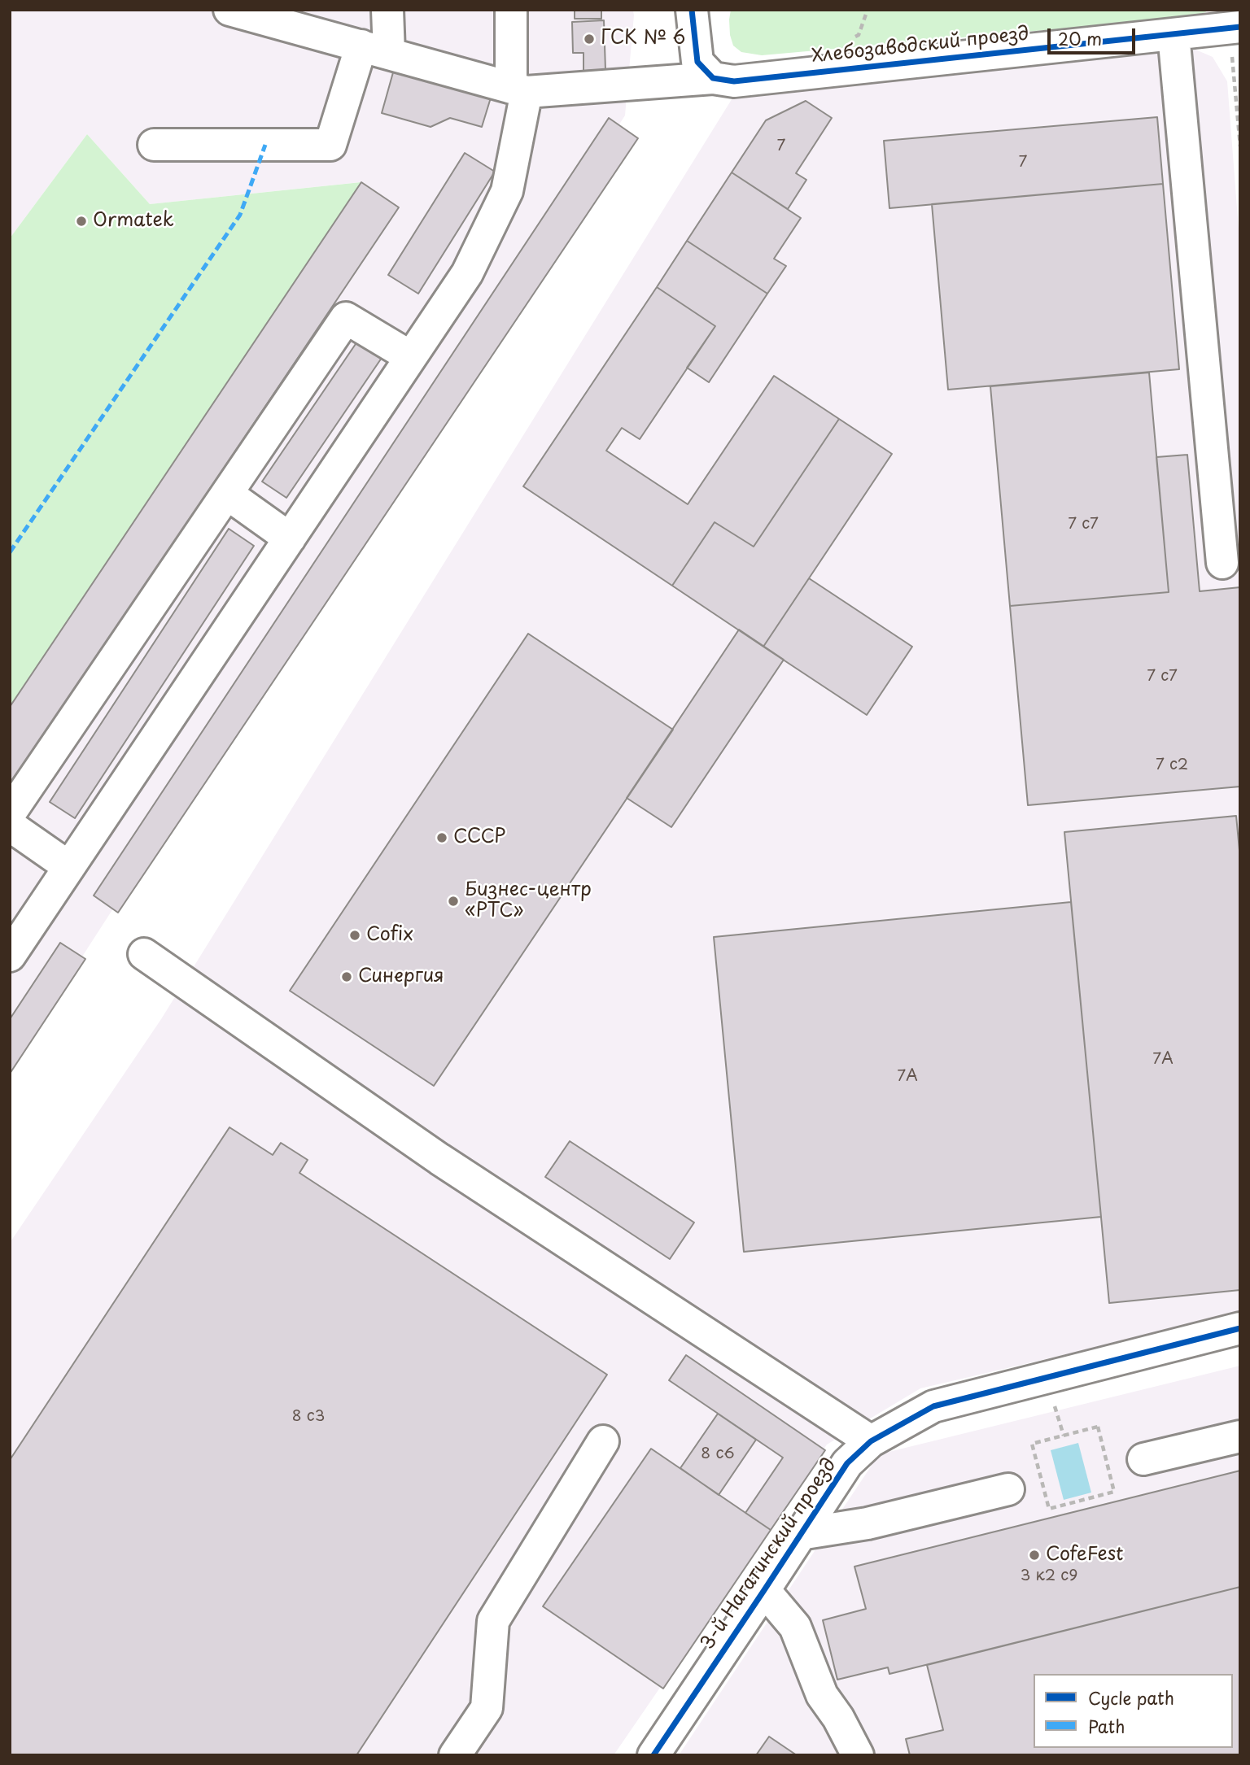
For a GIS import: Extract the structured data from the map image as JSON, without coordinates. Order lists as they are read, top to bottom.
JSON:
{
  "streets": {
    "street": ["Хлебозаводский проезд", "3-й Нагатинский проезд"]
  },
  "places": [
    "ГСК № 6",
    "Ormatek",
    "СССР",
    "Бизнес-центр «РТС»",
    "Cofix",
    "Синергия",
    "CofeFest"
  ],
  "house_numbers": [
    "7",
    "7",
    "7 с7",
    "7 с7",
    "7 с2",
    "7А",
    "7А",
    "8 с3",
    "8 с6",
    "3 к2 с9"
  ],
  "legend": ["Cycle path", "Path"],
  "scale_bar": "20 m"
}
